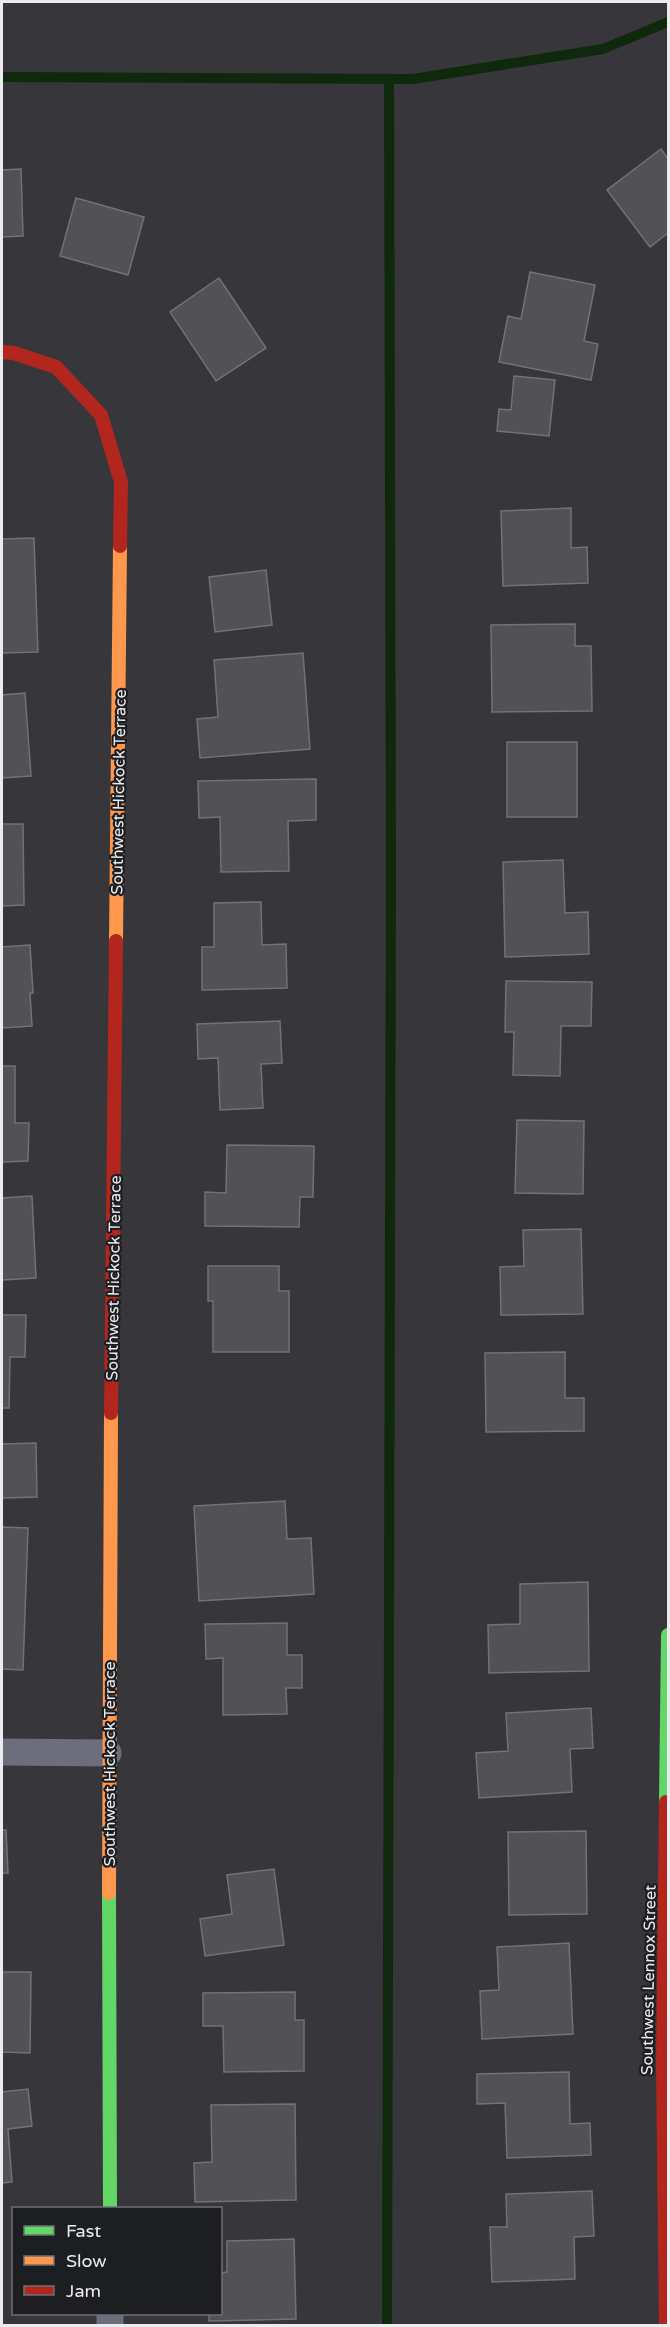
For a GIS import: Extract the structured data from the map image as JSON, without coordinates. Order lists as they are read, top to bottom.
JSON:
{
  "streets": {
    "street": ["Southwest Hickock Terrace", "Southwest Lennox Street"]
  },
  "legend": ["Fast", "Slow", "Jam"]
}
